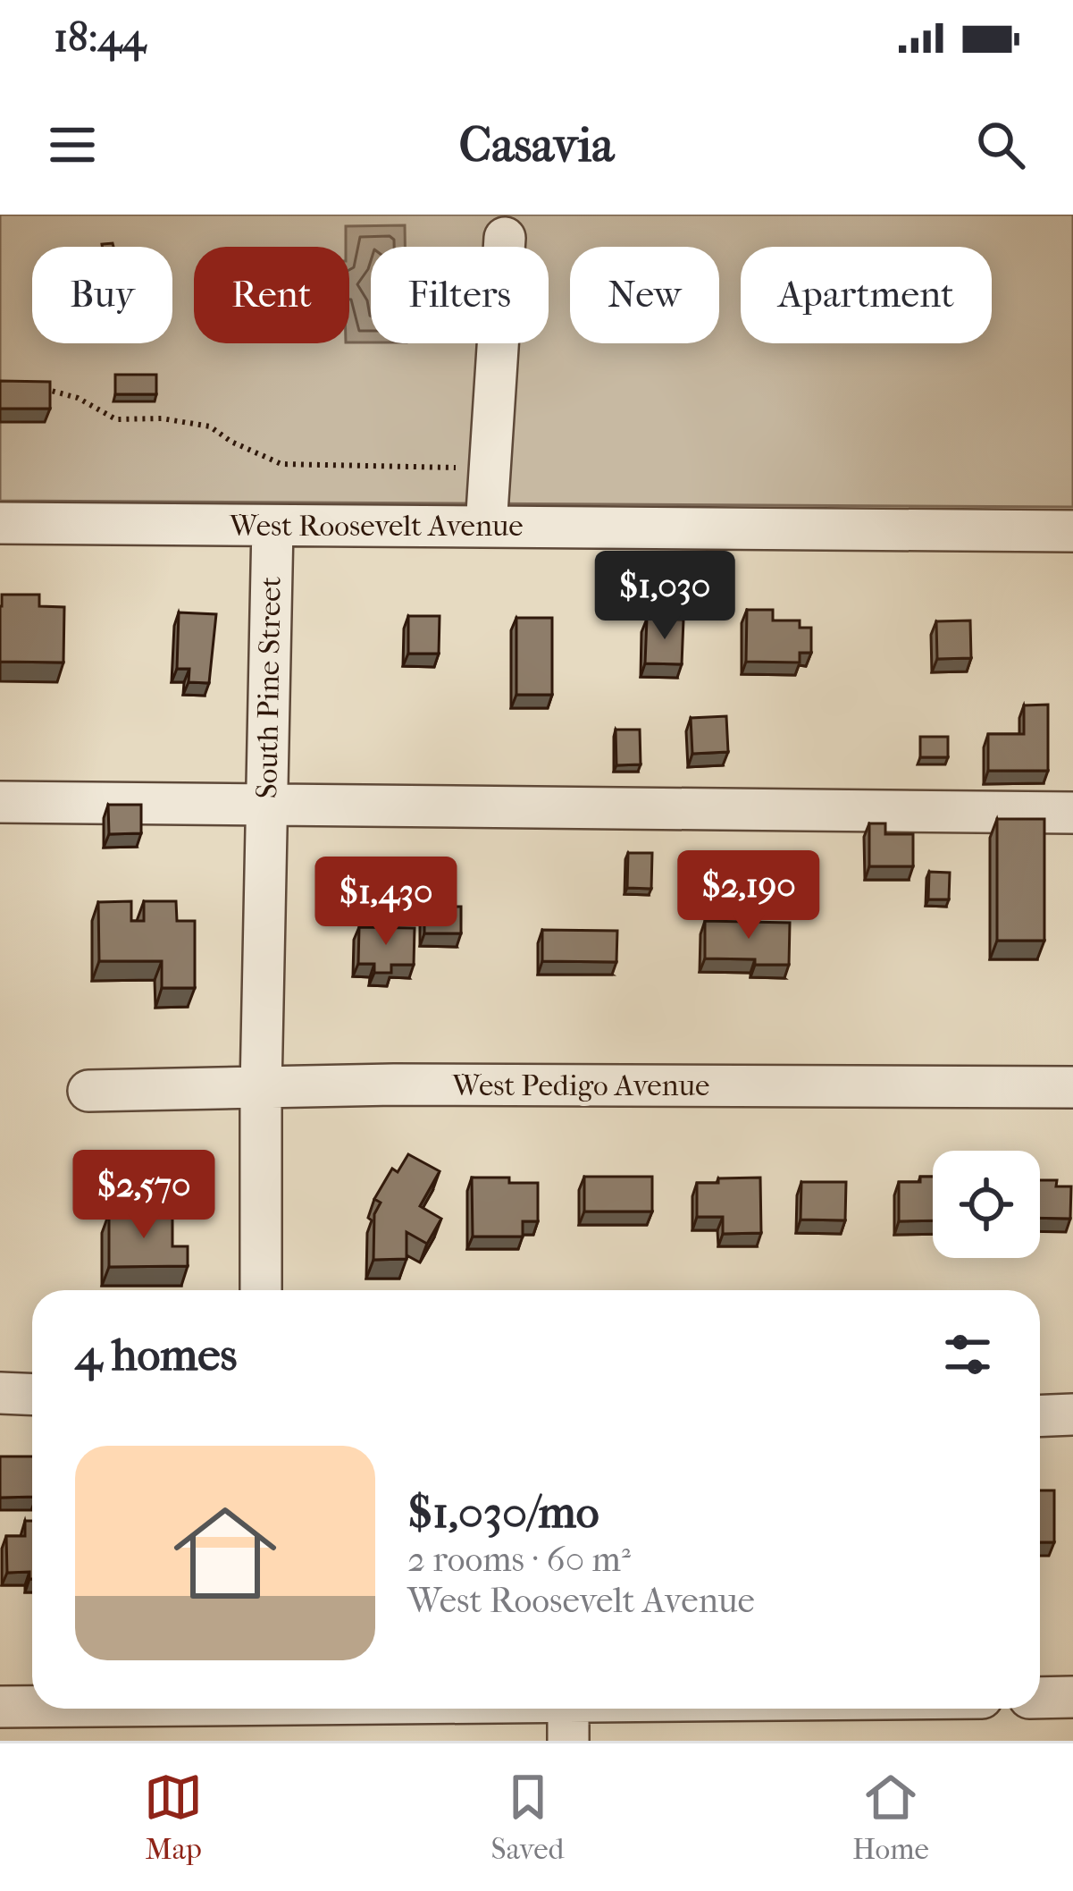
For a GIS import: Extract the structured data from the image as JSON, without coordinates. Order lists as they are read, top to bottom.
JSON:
{
  "streets": {
    "street": ["West Roosevelt Avenue", "South Pine Street", "West Pedigo Avenue"]
  },
  "crossings": [
    ["West Roosevelt Avenue", "South Pine Street"],
    ["South Pine Street", "West Pedigo Avenue"]
  ],
  "page": {
    "status": "18:44",
    "header": "Casavia",
    "chip": [
      "Buy",
      "Rent",
      "Filters",
      "New",
      "Apartment"
    ],
    "price": [
      "$1,030",
      "$2,190",
      "$1,430",
      "$2,570"
    ],
    "heading": "4 homes",
    "list": [
      {
        "name": "$1,030/mo",
        "note": "2 rooms · 60 m² · West Roosevelt Avenue"
      }
    ],
    "tabs": ["Map", "Saved", "Home"]
  }
}
